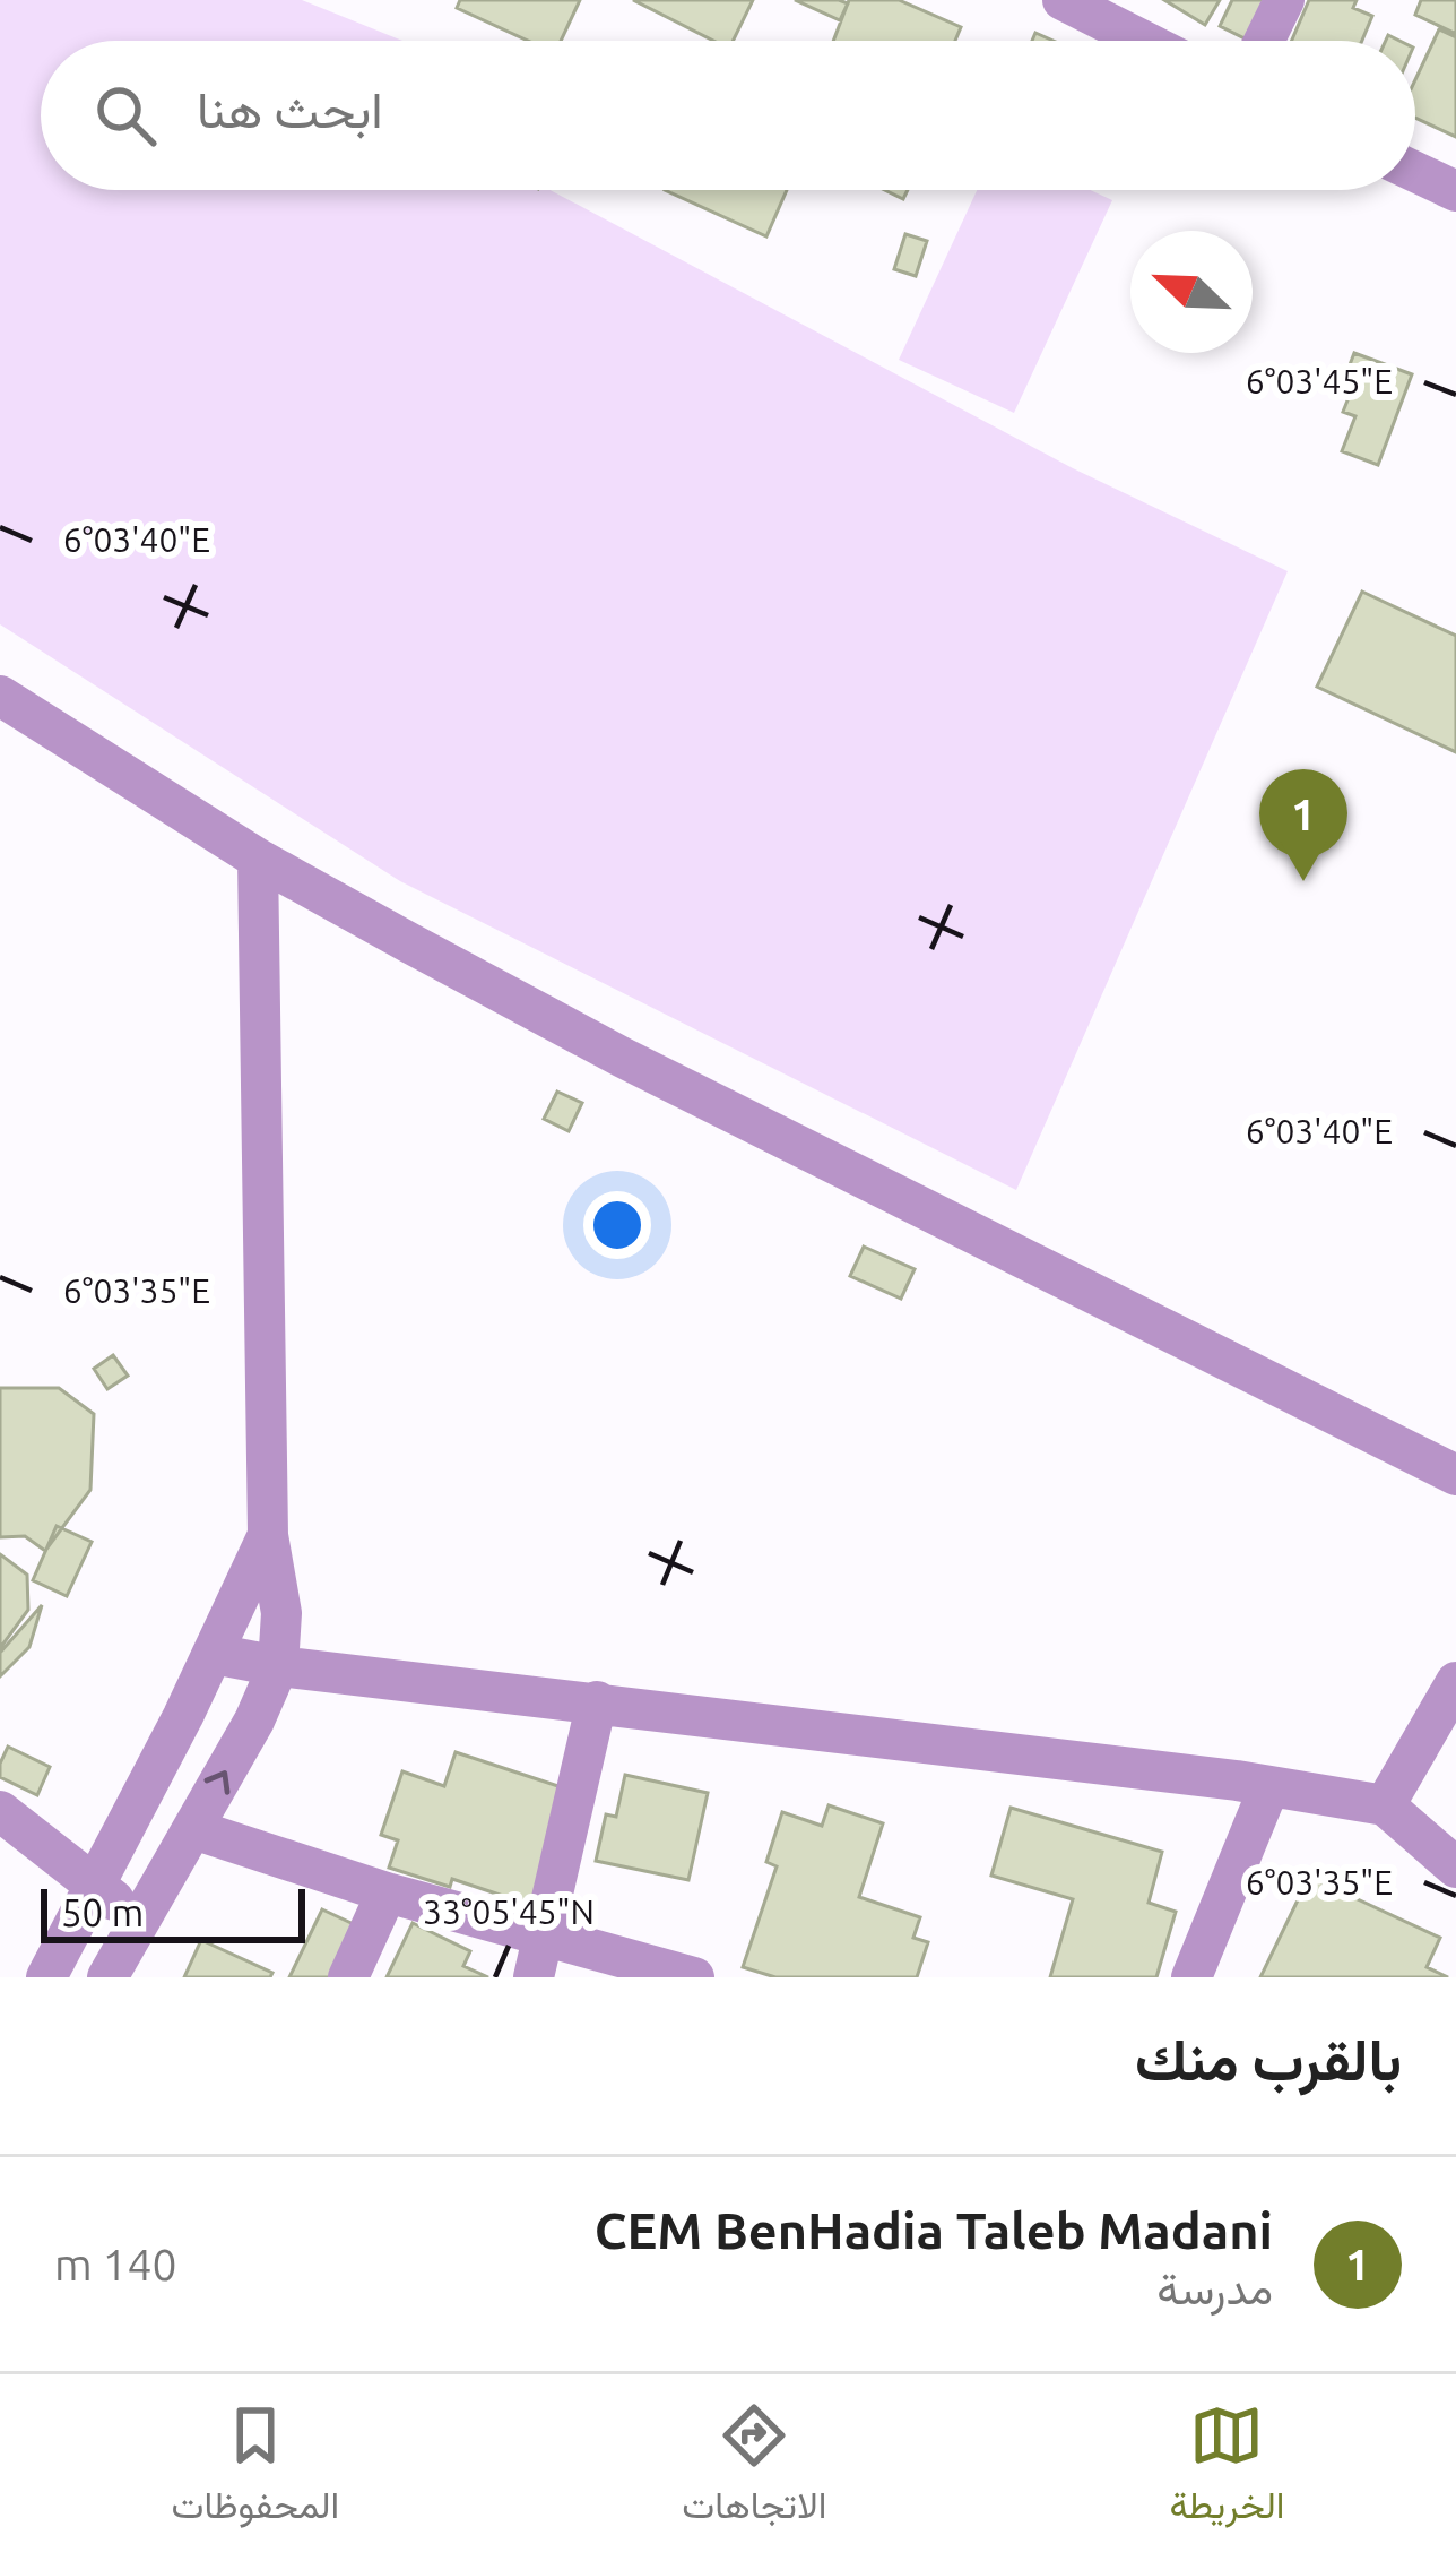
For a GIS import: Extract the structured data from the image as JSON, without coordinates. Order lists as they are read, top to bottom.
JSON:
{
  "scale_bar": "50 m",
  "north": "top left",
  "page": {
    "search": "ابحث هنا",
    "pins": "1",
    "scale": "50 m",
    "heading": "بالقرب منك",
    "list": [
      {
        "mark": "1",
        "name": "CEM BenHadia Taleb Madani",
        "note": "مدرسة",
        "value": "140 m"
      }
    ],
    "nav": ["الخريطة", "الاتجاهات", "المحفوظات"]
  },
  "coordinates": [
    "6°03'45\"E",
    "6°03'40\"E",
    "6°03'35\"E",
    "33°05'45\"N"
  ]
}
